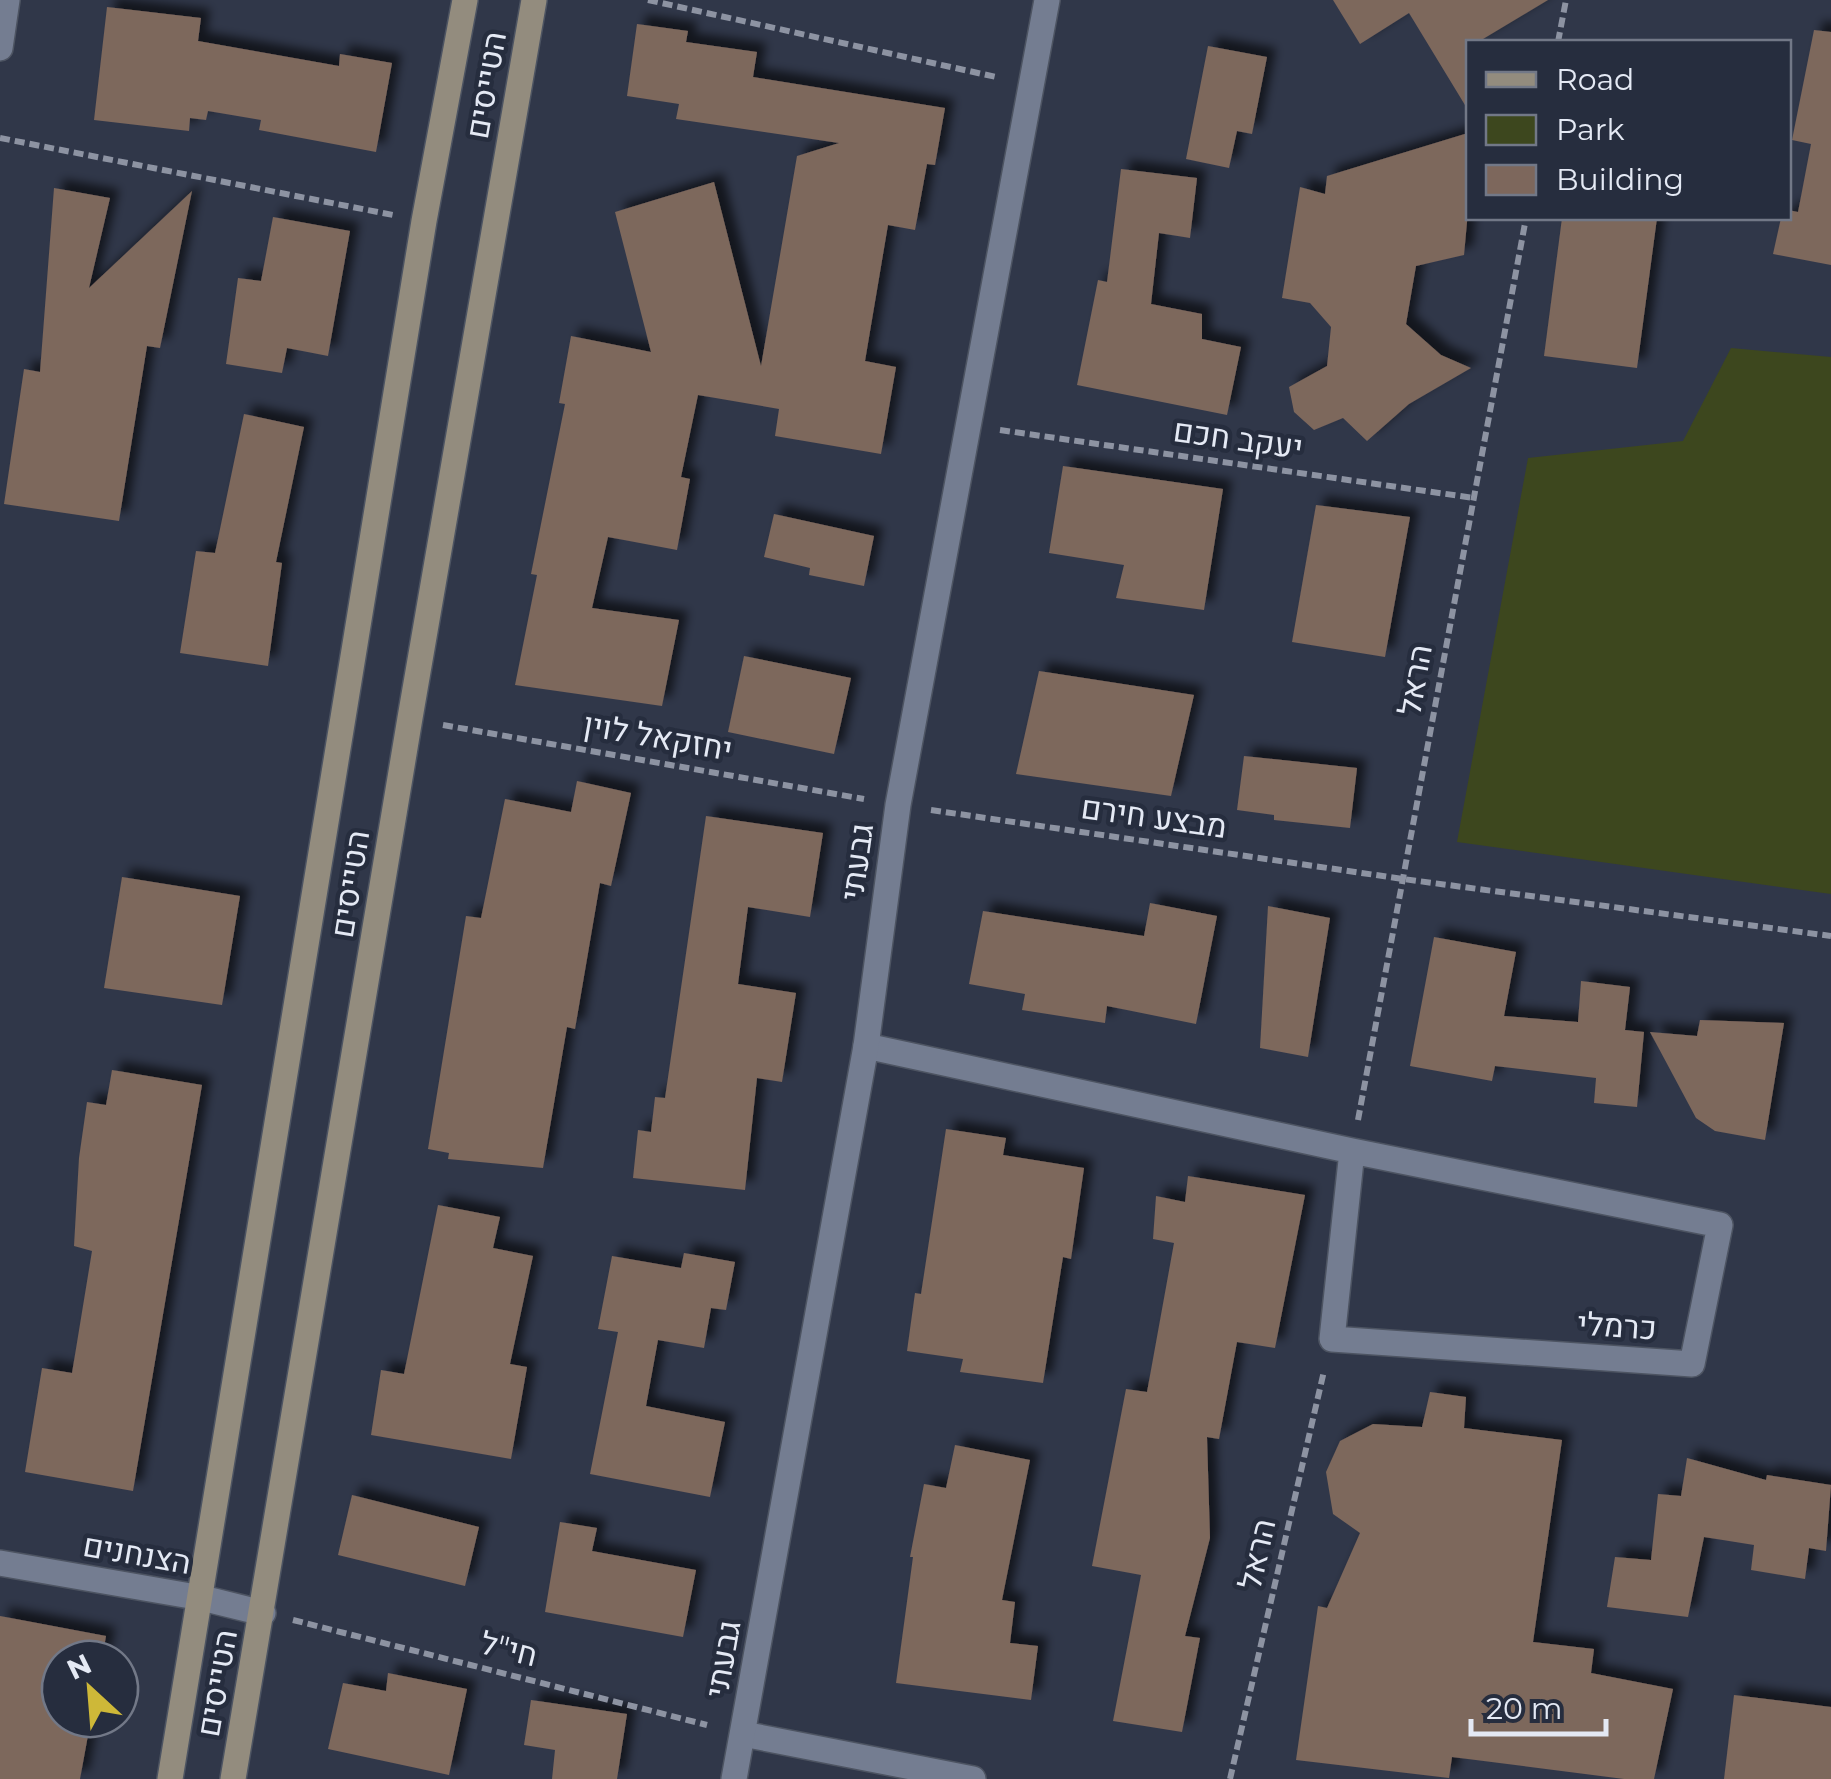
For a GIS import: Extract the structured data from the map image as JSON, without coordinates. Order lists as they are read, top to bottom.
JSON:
{
  "streets": {
    "street": [
      "הטייסים",
      "גבעתי",
      "כרמלי",
      "הצנחנים"
    ],
    "path": [
      "יעקב חכם",
      "הראל",
      "יחזקאל לוין",
      "מבצע חירם",
      "חי\"ל"
    ]
  },
  "crossings": [
    ["הטייסים", "יחזקאל לוין"],
    ["הטייסים", "הצנחנים"],
    ["הטייסים", "חי\"ל"],
    ["יעקב חכם", "הראל"],
    ["הראל", "מבצע חירם"],
    ["הראל", "כרמלי"],
    ["יחזקאל לוין", "מבצע חירם"],
    ["יחזקאל לוין", "גבעתי"],
    ["מבצע חירם", "גבעתי"],
    ["גבעתי", "כרמלי"],
    ["גבעתי", "חי\"ל"],
    ["הצנחנים", "חי\"ל"]
  ],
  "legend": ["Road", "Park", "Building"],
  "scale_bar": "20 m",
  "north": "top left"
}
